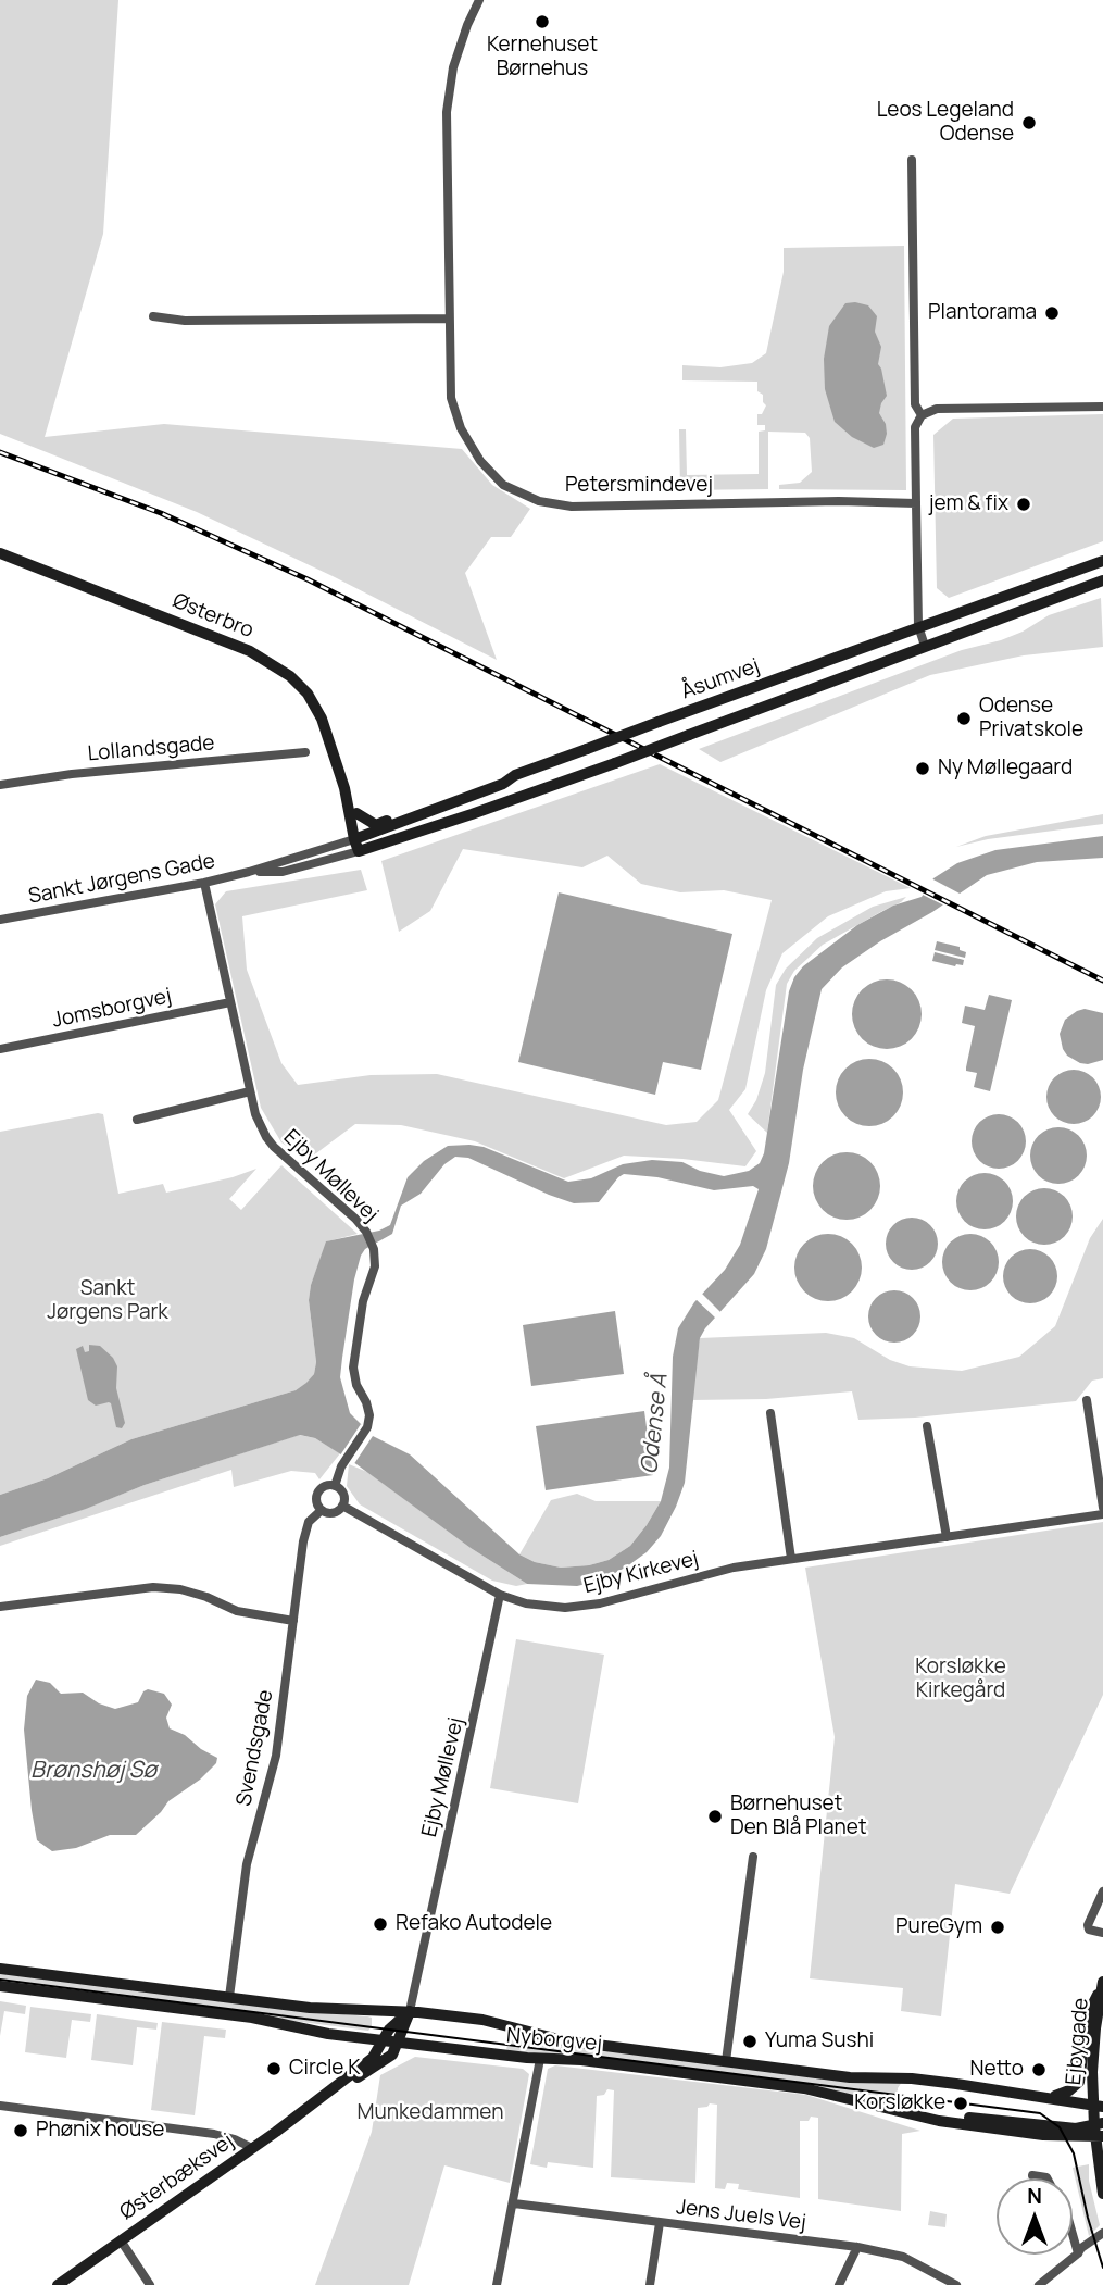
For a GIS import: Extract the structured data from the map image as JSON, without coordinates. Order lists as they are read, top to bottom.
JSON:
{
  "streets": {
    "street": [
      "Petersmindevej",
      "Østerbro",
      "Åsumvej",
      "Lollandsgade",
      "Sankt Jørgens Gade",
      "Jomsborgvej",
      "Ejby Møllevej",
      "Ejby Kirkevej",
      "Svendsgade",
      "Nyborgvej",
      "Ejbygade",
      "Østerbæksvej",
      "Jens Juels Vej"
    ]
  },
  "crossings": [
    ["Østerbro", "Åsumvej"],
    ["Østerbro", "Sankt Jørgens Gade"],
    ["Åsumvej", "Sankt Jørgens Gade"],
    ["Sankt Jørgens Gade", "Ejby Møllevej"],
    ["Jomsborgvej", "Ejby Møllevej"],
    ["Ejby Møllevej", "Ejby Kirkevej"],
    ["Ejby Møllevej", "Svendsgade"],
    ["Ejby Møllevej", "Nyborgvej"],
    ["Ejby Møllevej", "Østerbæksvej"],
    ["Svendsgade", "Nyborgvej"],
    ["Nyborgvej", "Ejbygade"],
    ["Nyborgvej", "Østerbæksvej"]
  ],
  "water": ["Odense Å", "Brønshøj Sø"],
  "parks": ["Sankt Jørgens Park", "Korsløkke Kirkegård", "Munkedammen"],
  "places": [
    "Kernehuset Børnehus",
    "Leos Legeland Odense",
    "Plantorama",
    "jem & fix",
    "Odense Privatskole",
    "Ny Møllegaard",
    "Børnehuset Den Blå Planet",
    "Refako Autodele",
    "PureGym",
    "Yuma Sushi",
    "Circle K",
    "Netto",
    "Korsløkke",
    "Phønix house"
  ],
  "north": "top"
}
